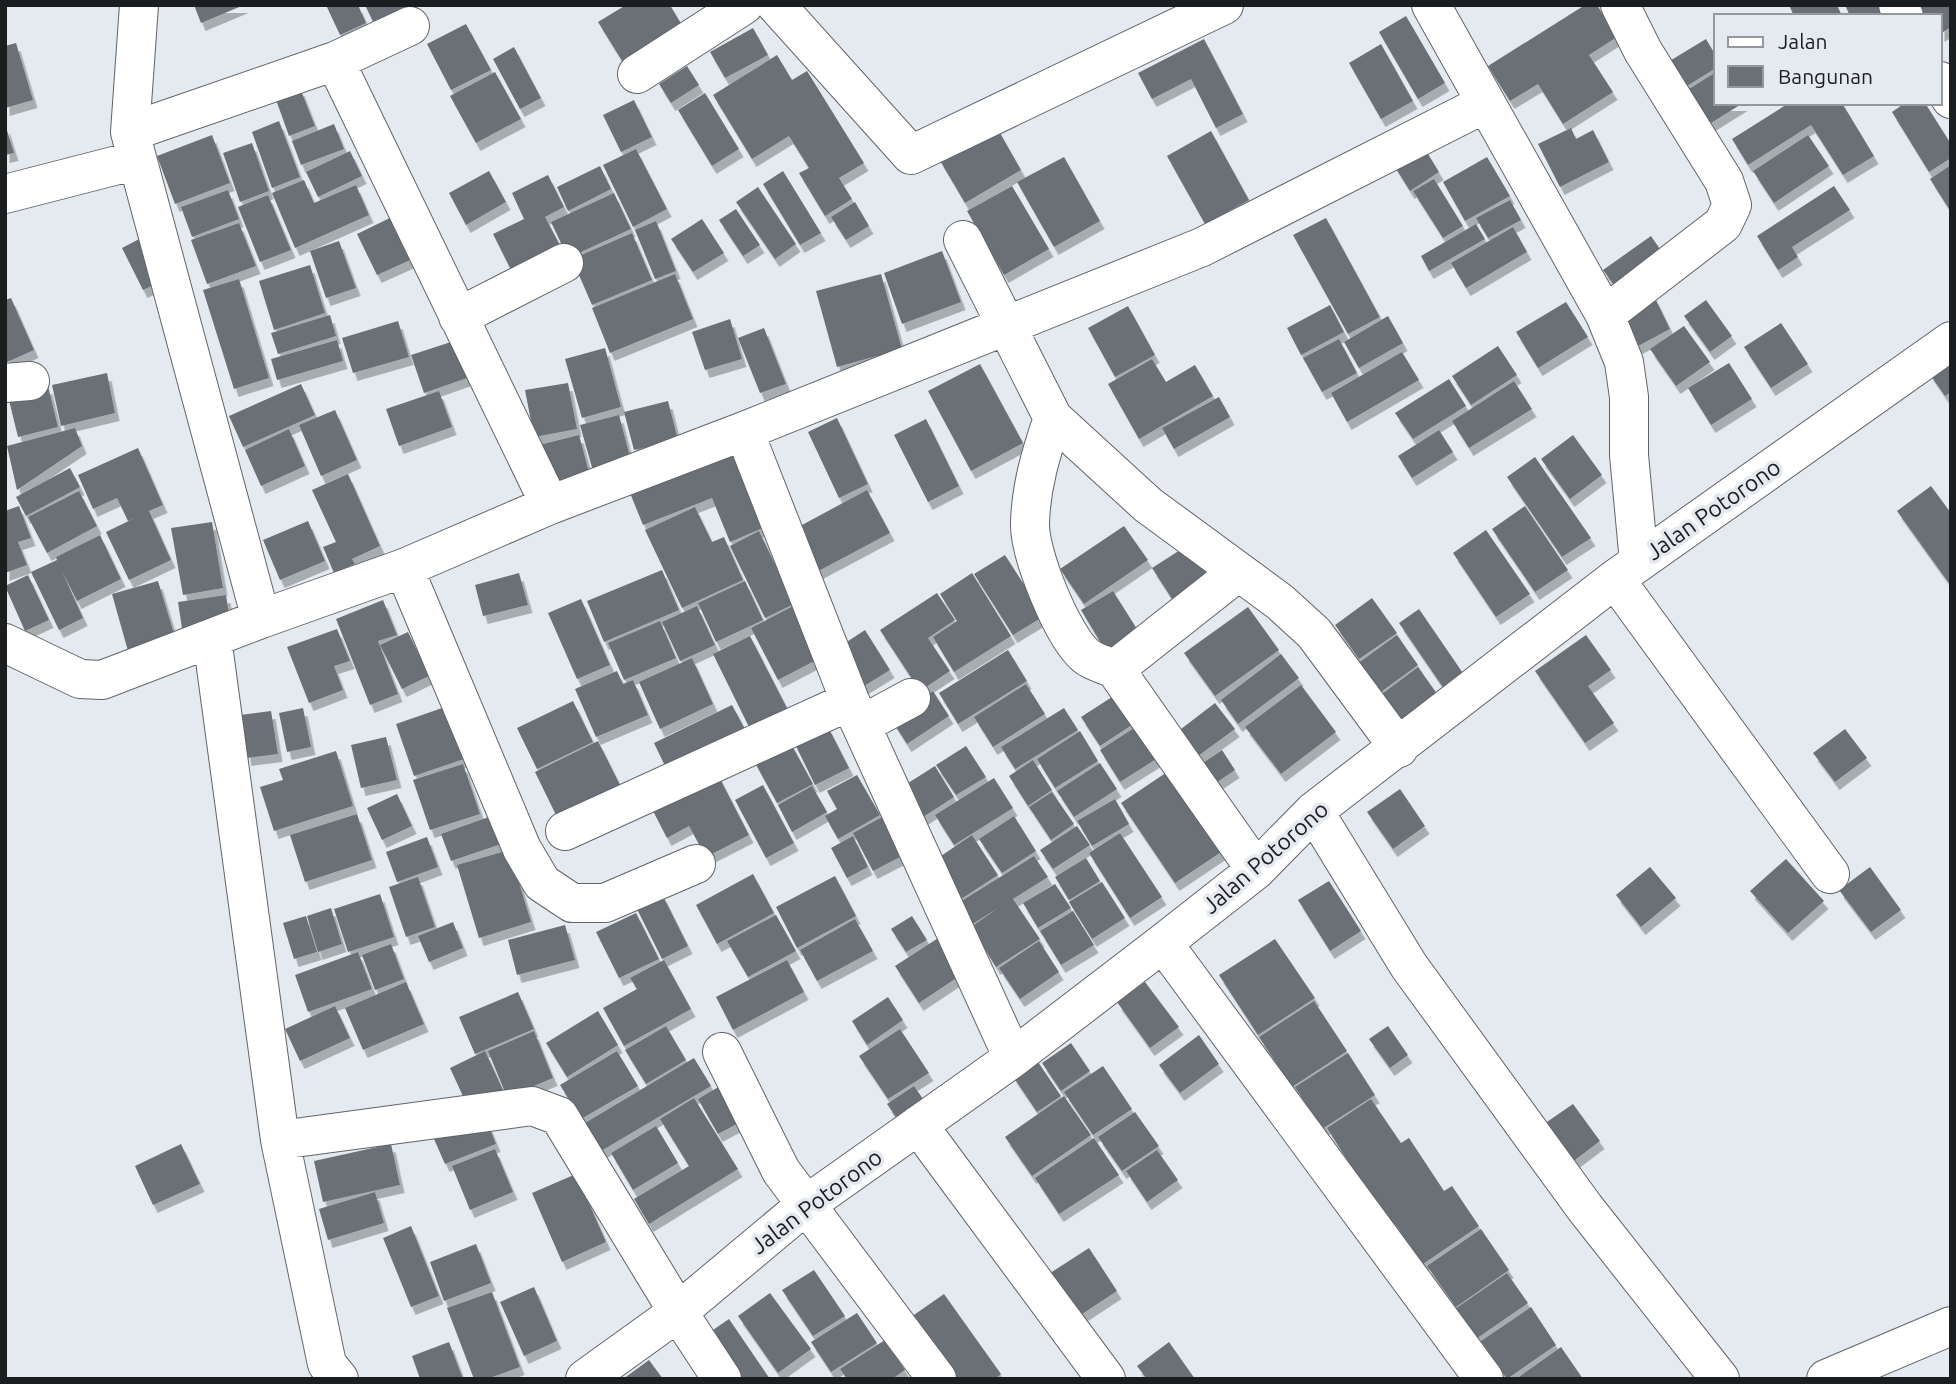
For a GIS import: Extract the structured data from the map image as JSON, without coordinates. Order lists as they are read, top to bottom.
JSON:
{
  "streets": {
    "street": ["Jalan Potorono"]
  },
  "legend": ["Jalan", "Bangunan"]
}
